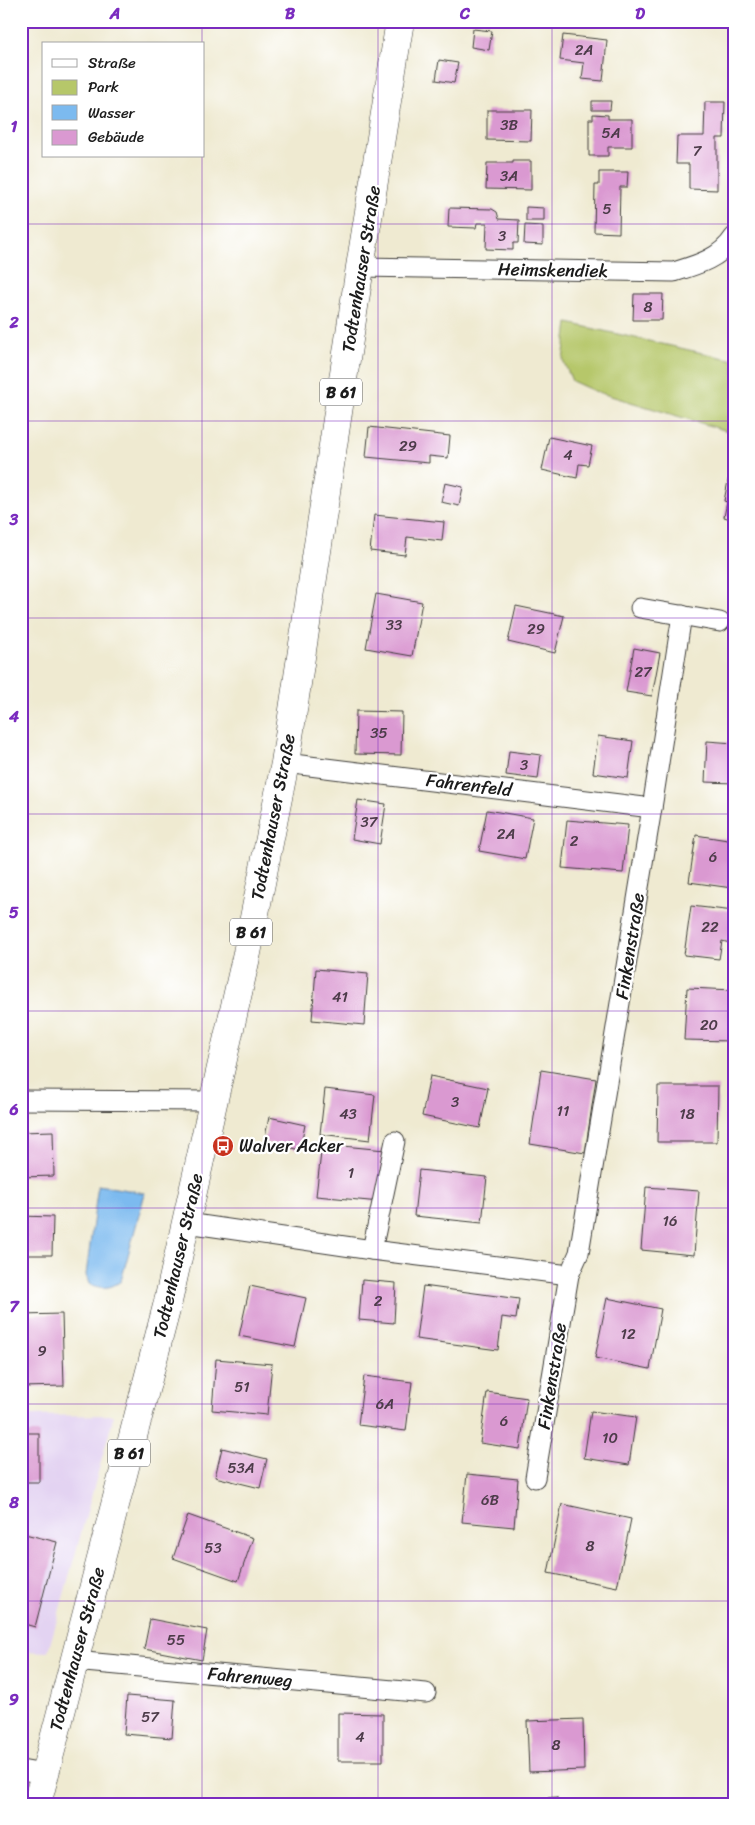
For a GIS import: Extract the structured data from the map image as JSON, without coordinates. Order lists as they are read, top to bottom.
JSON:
{
  "streets": {
    "main road": ["Todtenhauser Straße", "B 61"],
    "street": [
      "Heimskendiek",
      "Fahrenfeld",
      "Finkenstraße",
      "Fahrenweg"
    ]
  },
  "crossings": [
    ["Todtenhauser Straße", "Heimskendiek"],
    ["Todtenhauser Straße", "Fahrenfeld"],
    ["Todtenhauser Straße", "Fahrenweg"],
    ["Fahrenfeld", "Finkenstraße"]
  ],
  "places": {
    "bus stop": ["Walver Acker"]
  },
  "house_numbers": [
    "2A",
    "3B",
    "5A",
    "7",
    "3A",
    "5",
    "3",
    "8",
    "29",
    "4",
    "33",
    "29",
    "27",
    "35",
    "3",
    "37",
    "2A",
    "2",
    "6",
    "22",
    "41",
    "20",
    "3",
    "11",
    "43",
    "18",
    "1",
    "16",
    "2",
    "12",
    "9",
    "51",
    "6A",
    "6",
    "10",
    "53A",
    "6B",
    "8",
    "53",
    "55",
    "57",
    "4",
    "8"
  ],
  "legend": [
    "Straße",
    "Park",
    "Wasser",
    "Gebäude"
  ],
  "grid": {
    "columns": [
      "A",
      "B",
      "C",
      "D"
    ],
    "rows": [
      "1",
      "2",
      "3",
      "4",
      "5",
      "6",
      "7",
      "8",
      "9"
    ]
  }
}
